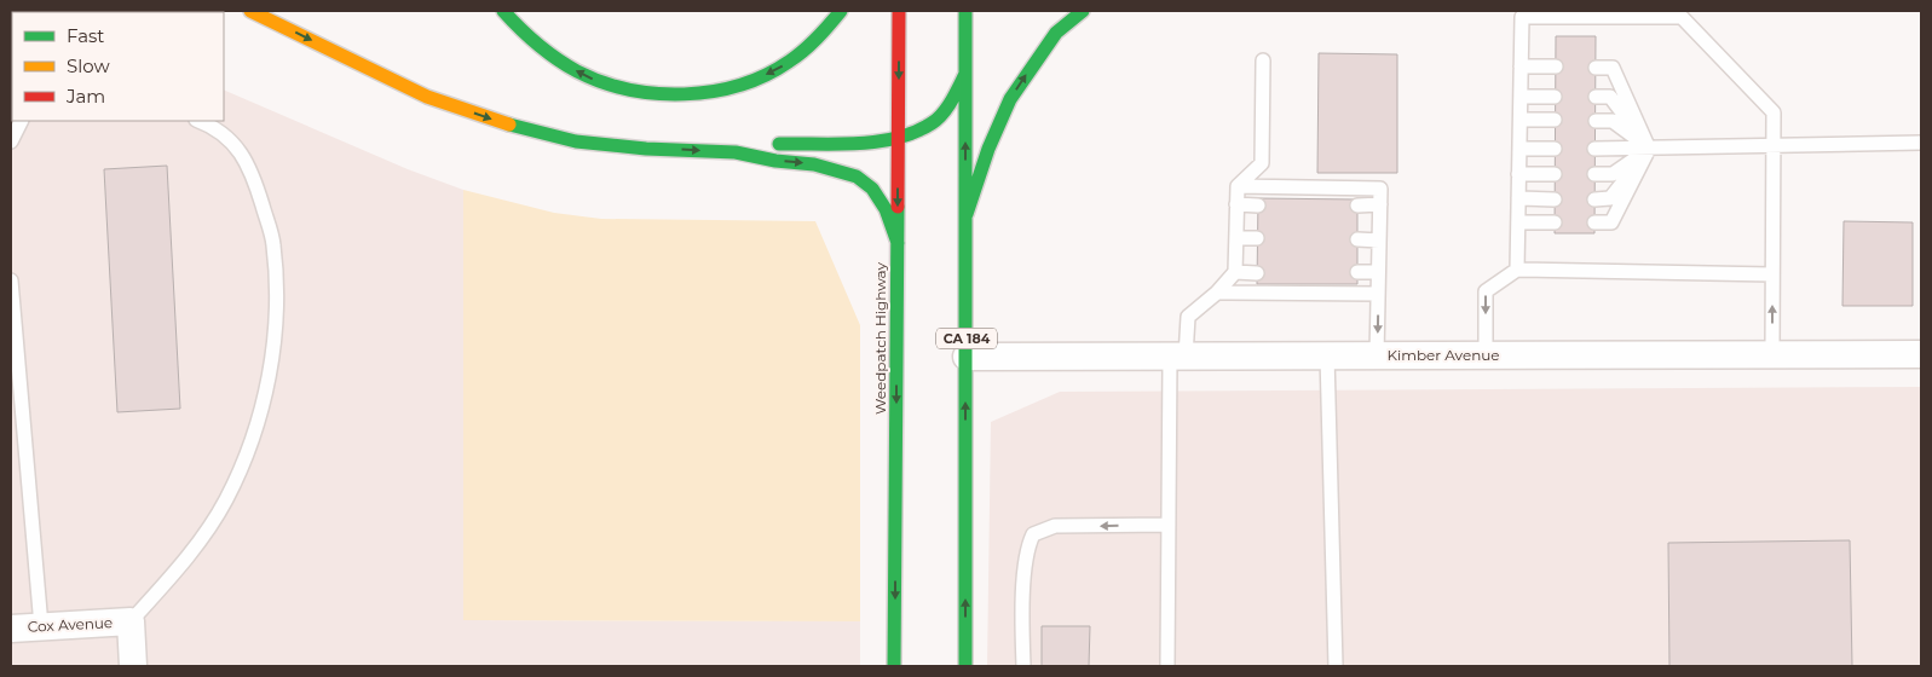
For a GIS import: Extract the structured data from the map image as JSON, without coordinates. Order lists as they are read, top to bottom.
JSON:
{
  "streets": {
    "main road": ["Weedpatch Highway", "CA 184"],
    "street": ["Kimber Avenue", "Cox Avenue"]
  },
  "crossings": [
    ["CA 184", "Kimber Avenue"]
  ],
  "legend": ["Fast", "Slow", "Jam"]
}
